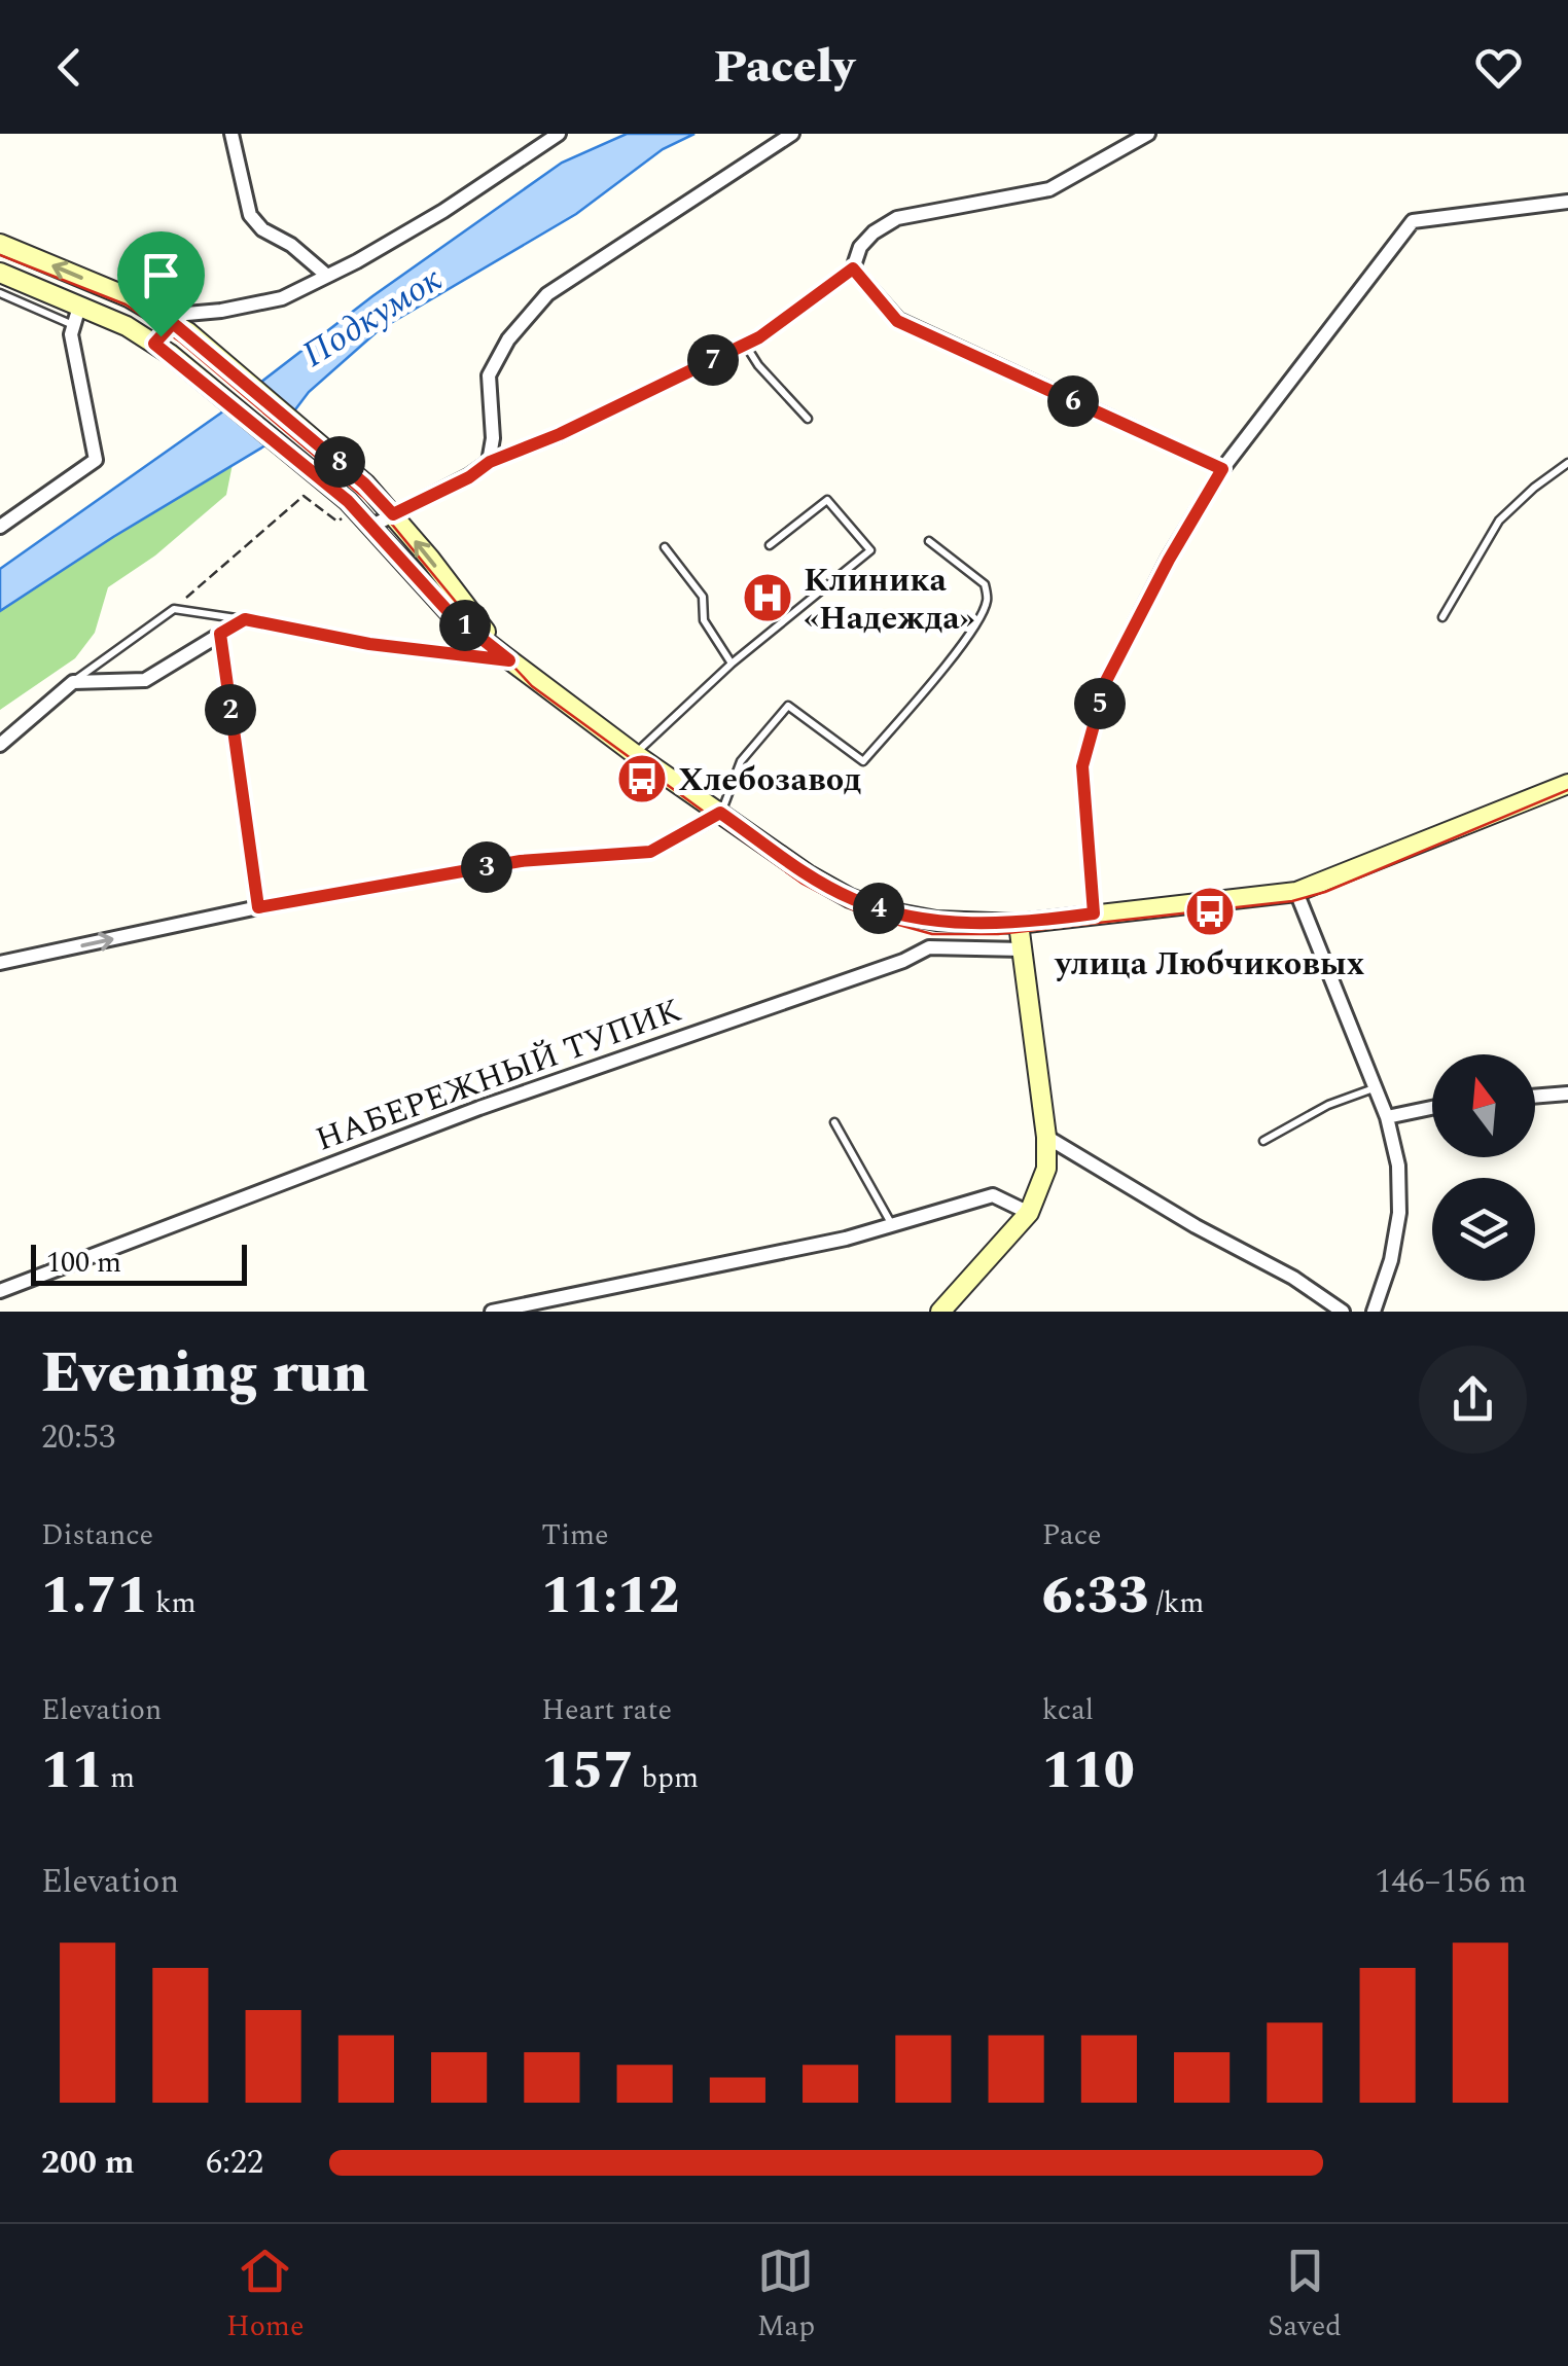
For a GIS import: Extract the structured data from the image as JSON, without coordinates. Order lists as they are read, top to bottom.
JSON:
{
  "streets": {
    "street": ["НАБЕРЕЖНЫЙ ТУПИК"]
  },
  "water": ["Подкумок"],
  "places": {
    "hospital": ["Клиника «Надежда»"],
    "bus stop": ["Хлебозавод", "улица Любчиковых"]
  },
  "scale_bar": "100 m",
  "north": "top",
  "page": {
    "header": "Pacely",
    "pins": [
      "7",
      "6",
      "8",
      "1",
      "5",
      "2",
      "3",
      "4"
    ],
    "scale": "100 m",
    "heading": ["Evening run", "20:53"],
    "stats": [
      ["Distance", "1.71 km"],
      ["Time", "11:12"],
      ["Pace", "6:33 /km"],
      ["Elevation", "11 m"],
      ["Heart rate", "157 bpm"],
      ["kcal", "110"]
    ],
    "chart": ["Elevation", "146–156 m"],
    "list": [
      {
        "name": "200 m",
        "note": "6:22"
      }
    ],
    "tabs": ["Home", "Map", "Saved"]
  }
}
